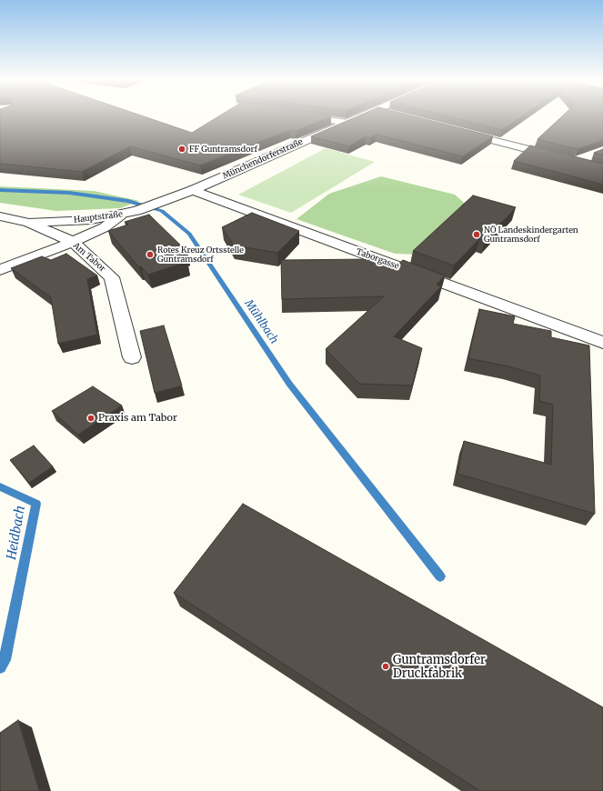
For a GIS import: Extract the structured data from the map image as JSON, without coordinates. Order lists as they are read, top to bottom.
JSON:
{
  "streets": {
    "street": [
      "Münchendorferstraße",
      "Hauptstraße",
      "Am Tabor",
      "Taborgasse"
    ]
  },
  "crossings": [
    ["Münchendorferstraße", "Hauptstraße"],
    ["Münchendorferstraße", "Taborgasse"],
    ["Hauptstraße", "Am Tabor"],
    ["Hauptstraße", "Taborgasse"]
  ],
  "water": ["Mühlbach", "Heidbach"],
  "places": [
    "FF Guntramsdorf",
    "NÖ Landeskindergarten Guntramsdorf",
    "Rotes Kreuz Ortsstelle Guntramsdorf",
    "Praxis am Tabor",
    "Guntramsdorfer Druckfabrik"
  ]
}
